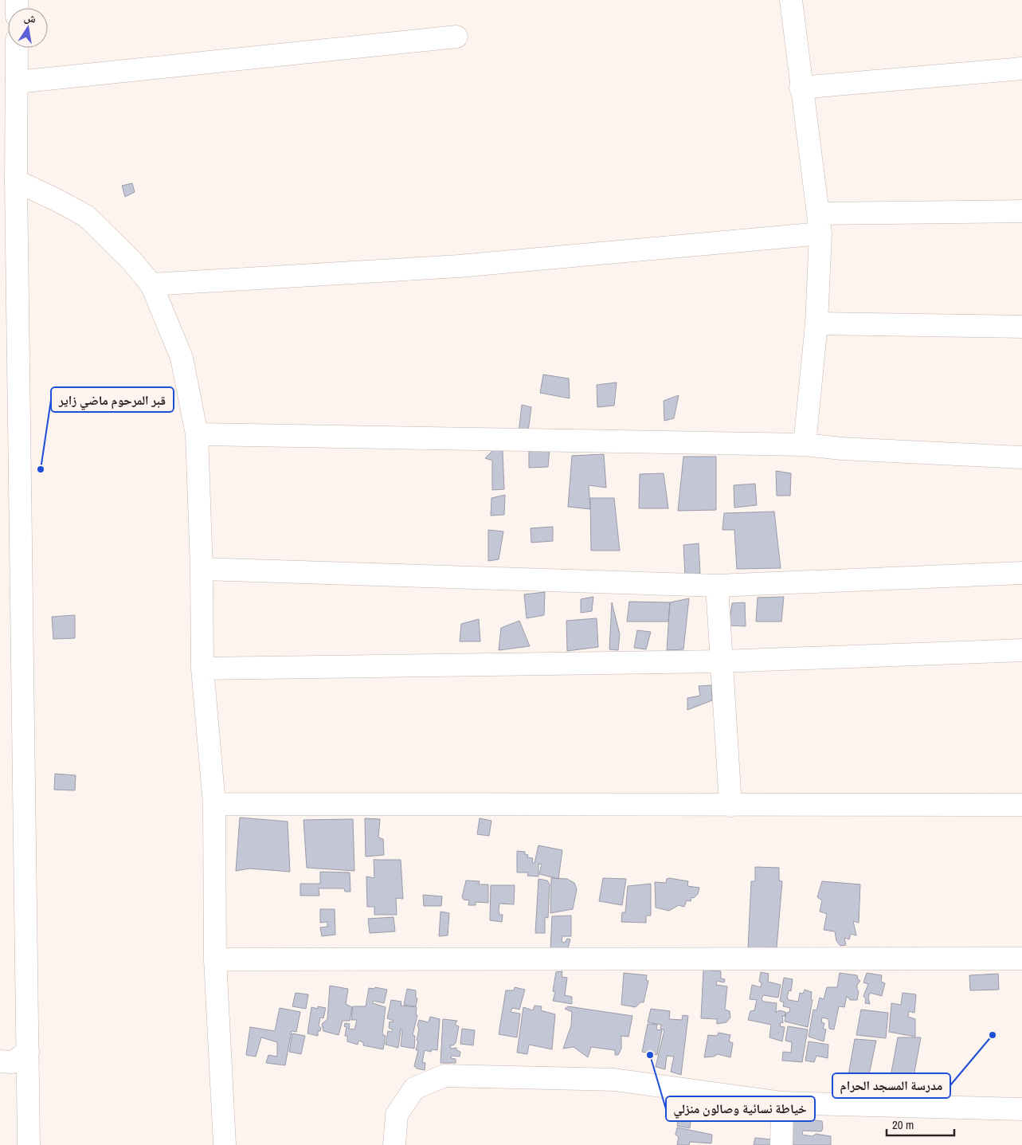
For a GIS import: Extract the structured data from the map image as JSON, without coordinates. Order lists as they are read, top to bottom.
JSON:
{
  "places": ["قبر المرحوم ماضي زاير", "مدرسة المسجد الحرام", "خياطة نسائية وصالون منزلي"],
  "scale_bar": "20 m",
  "north": "top"
}
